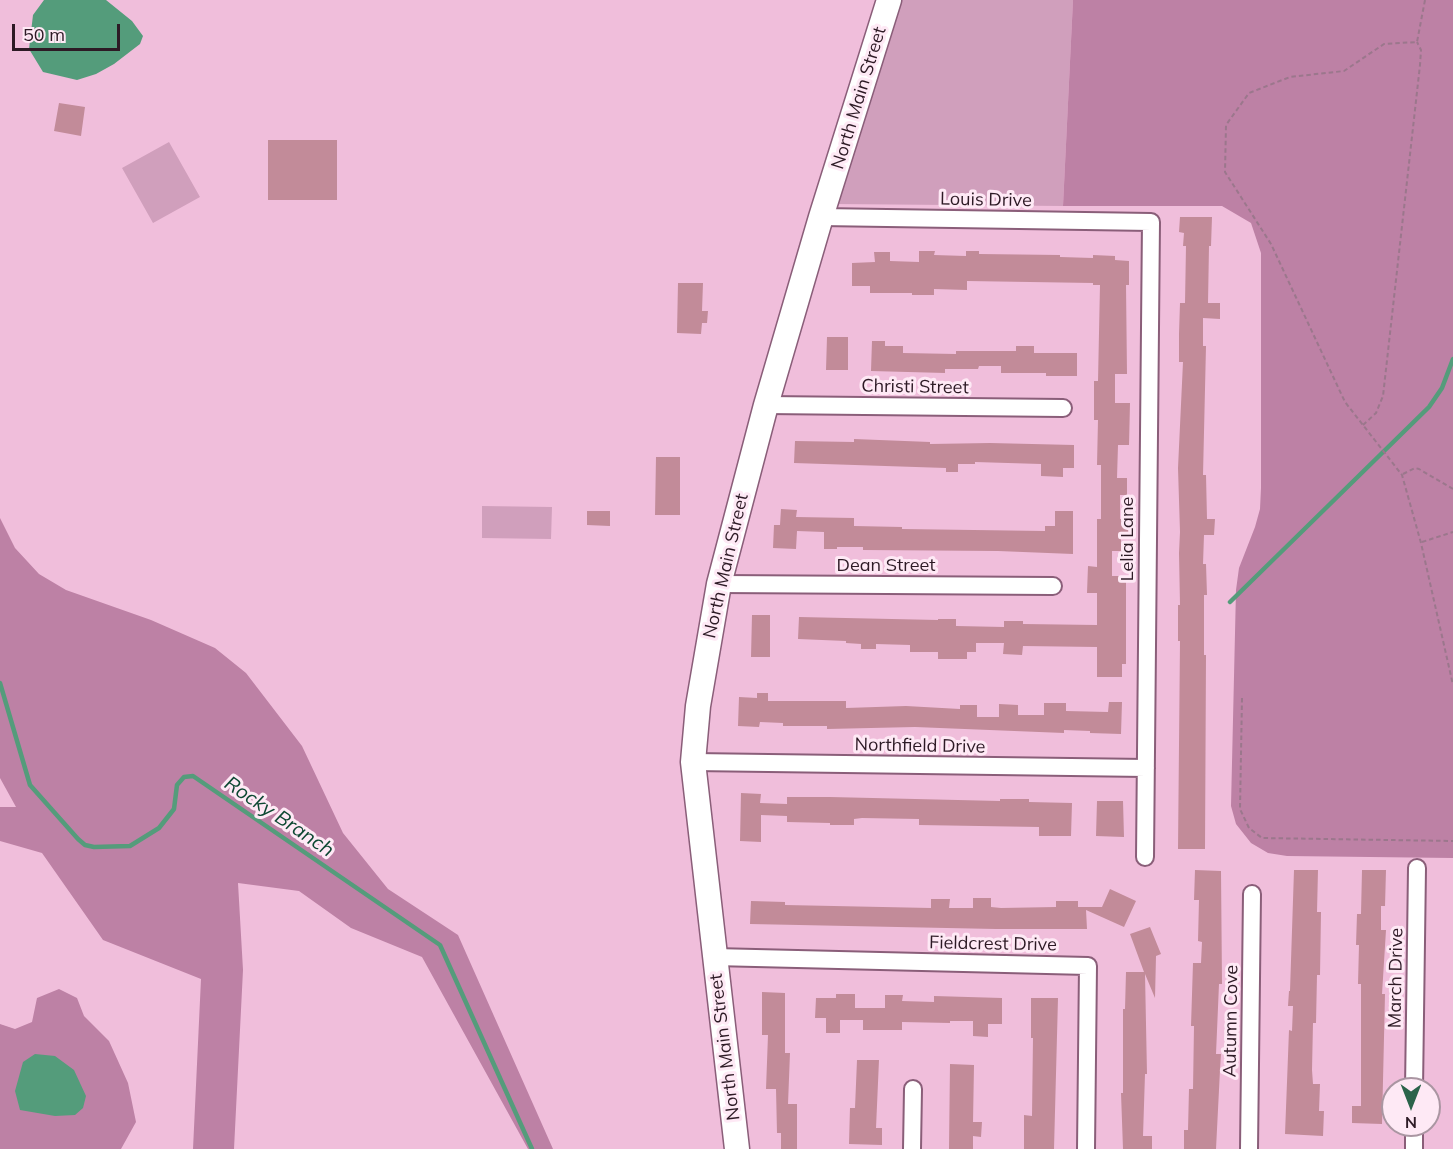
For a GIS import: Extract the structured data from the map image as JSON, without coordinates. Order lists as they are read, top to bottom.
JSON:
{
  "streets": {
    "street": [
      "North Main Street",
      "Louis Drive",
      "Christi Street",
      "Lelia Lane",
      "Dean Street",
      "Northfield Drive",
      "Fieldcrest Drive",
      "March Drive",
      "Autumn Cove"
    ]
  },
  "crossings": [
    ["North Main Street", "Louis Drive"],
    ["North Main Street", "Christi Street"],
    ["North Main Street", "Dean Street"],
    ["North Main Street", "Northfield Drive"],
    ["North Main Street", "Fieldcrest Drive"],
    ["Louis Drive", "Lelia Lane"],
    ["Lelia Lane", "Northfield Drive"]
  ],
  "water": ["Rocky Branch"],
  "scale_bar": "50 m",
  "north": "bottom"
}
